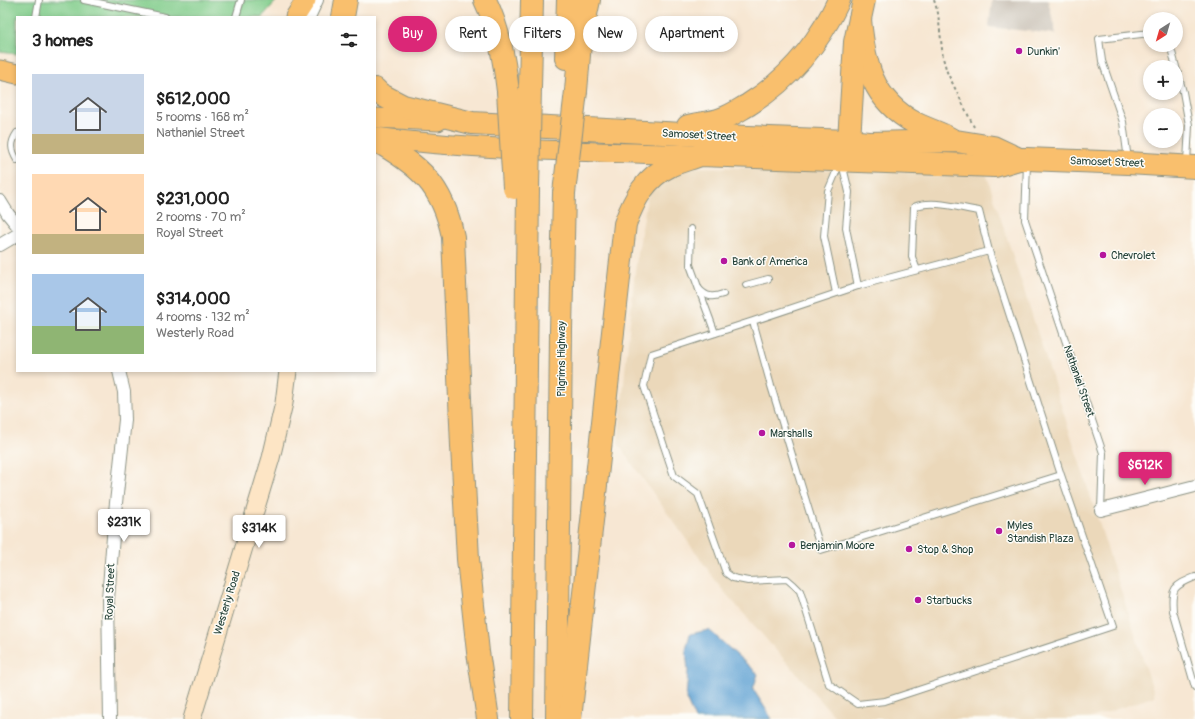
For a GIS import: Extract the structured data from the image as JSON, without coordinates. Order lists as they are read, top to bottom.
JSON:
{
  "streets": {
    "highway": ["Samoset Street", "Pilgrims Highway"],
    "street": ["Nathaniel Street", "Royal Street", "Westerly Road"]
  },
  "crossings": [
    ["Samoset Street", "Nathaniel Street"]
  ],
  "places": [
    "Dunkin'",
    "Chevrolet",
    "Bank of America",
    "Marshalls",
    "Myles Standish Plaza",
    "Benjamin Moore",
    "Stop & Shop",
    "Starbucks"
  ],
  "north": "bottom left",
  "page": {
    "map_buttons": ["+", "−"],
    "chip": [
      "Buy",
      "Rent",
      "Filters",
      "New",
      "Apartment"
    ],
    "heading": "3 homes",
    "list": [
      {
        "name": "$612,000",
        "note": "5 rooms · 168 m² · Nathaniel Street"
      },
      {
        "name": "$231,000",
        "note": "2 rooms · 70 m² · Royal Street"
      },
      {
        "name": "$314,000",
        "note": "4 rooms · 132 m² · Westerly Road"
      }
    ],
    "price": ["$612K", "$231K", "$314K"]
  }
}
